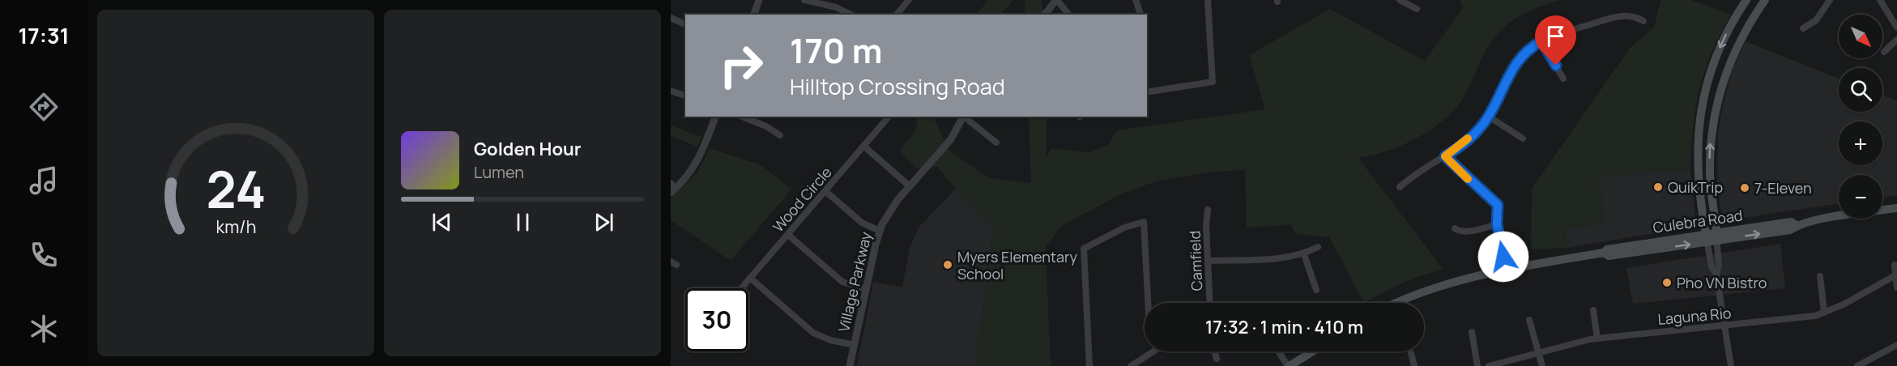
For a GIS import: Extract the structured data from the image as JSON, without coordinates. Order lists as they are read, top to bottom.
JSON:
{
  "streets": {
    "main road": ["Culebra Road"],
    "street": [
      "Wood Circle",
      "Camfield",
      "Village Parkway",
      "Laguna Rio"
    ]
  },
  "places": [
    "QuikTrip",
    "7-Eleven",
    "Myers Elementary School",
    "Pho VN Bistro"
  ],
  "north": "bottom right",
  "page": {
    "tabs": "17:31",
    "map_buttons": ["+", "−"],
    "turn": ["170 m", "Hilltop Crossing Road"],
    "song": ["Golden Hour", "Lumen"],
    "limit": "30",
    "trip": "17:32 · 1 min · 410 m",
    "gauge": ["24", "km/h"]
  }
}
